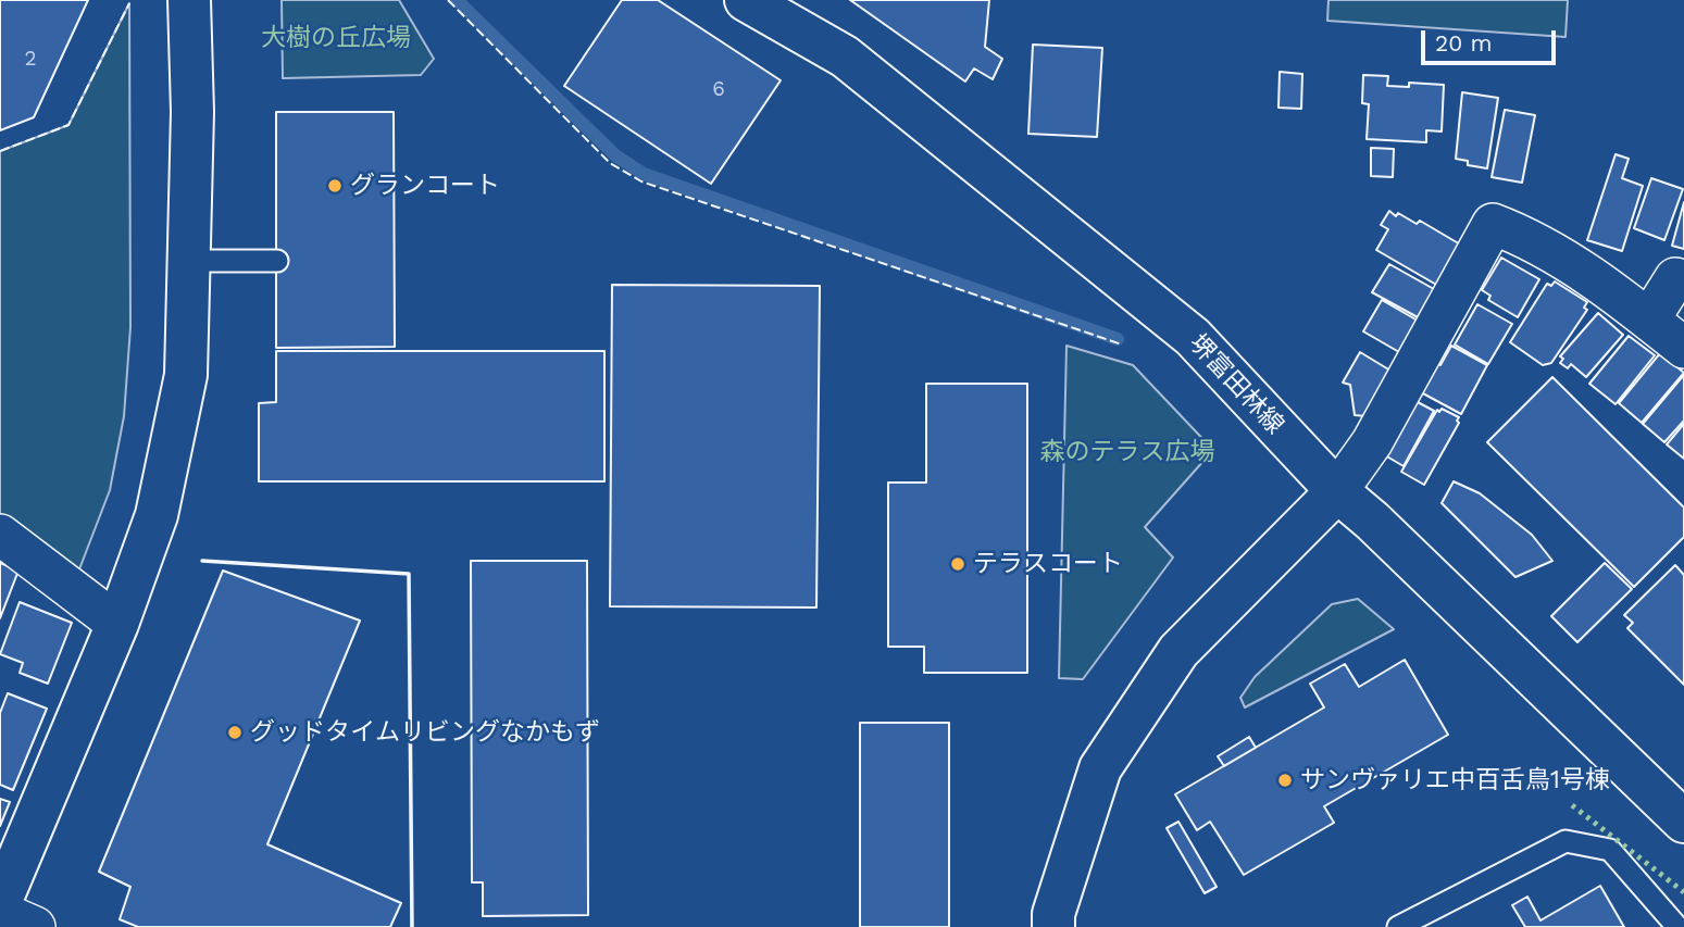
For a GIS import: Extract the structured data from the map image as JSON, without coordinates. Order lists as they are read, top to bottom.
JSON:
{
  "streets": {
    "street": ["堺富田林線"]
  },
  "parks": ["大樹の丘広場", "森のテラス広場"],
  "places": [
    "グランコート",
    "テラスコート",
    "グッドタイムリビングなかもず",
    "サンヴァリエ中百舌鳥1号棟"
  ],
  "house_numbers": ["2", "6"],
  "scale_bar": "20 m"
}
